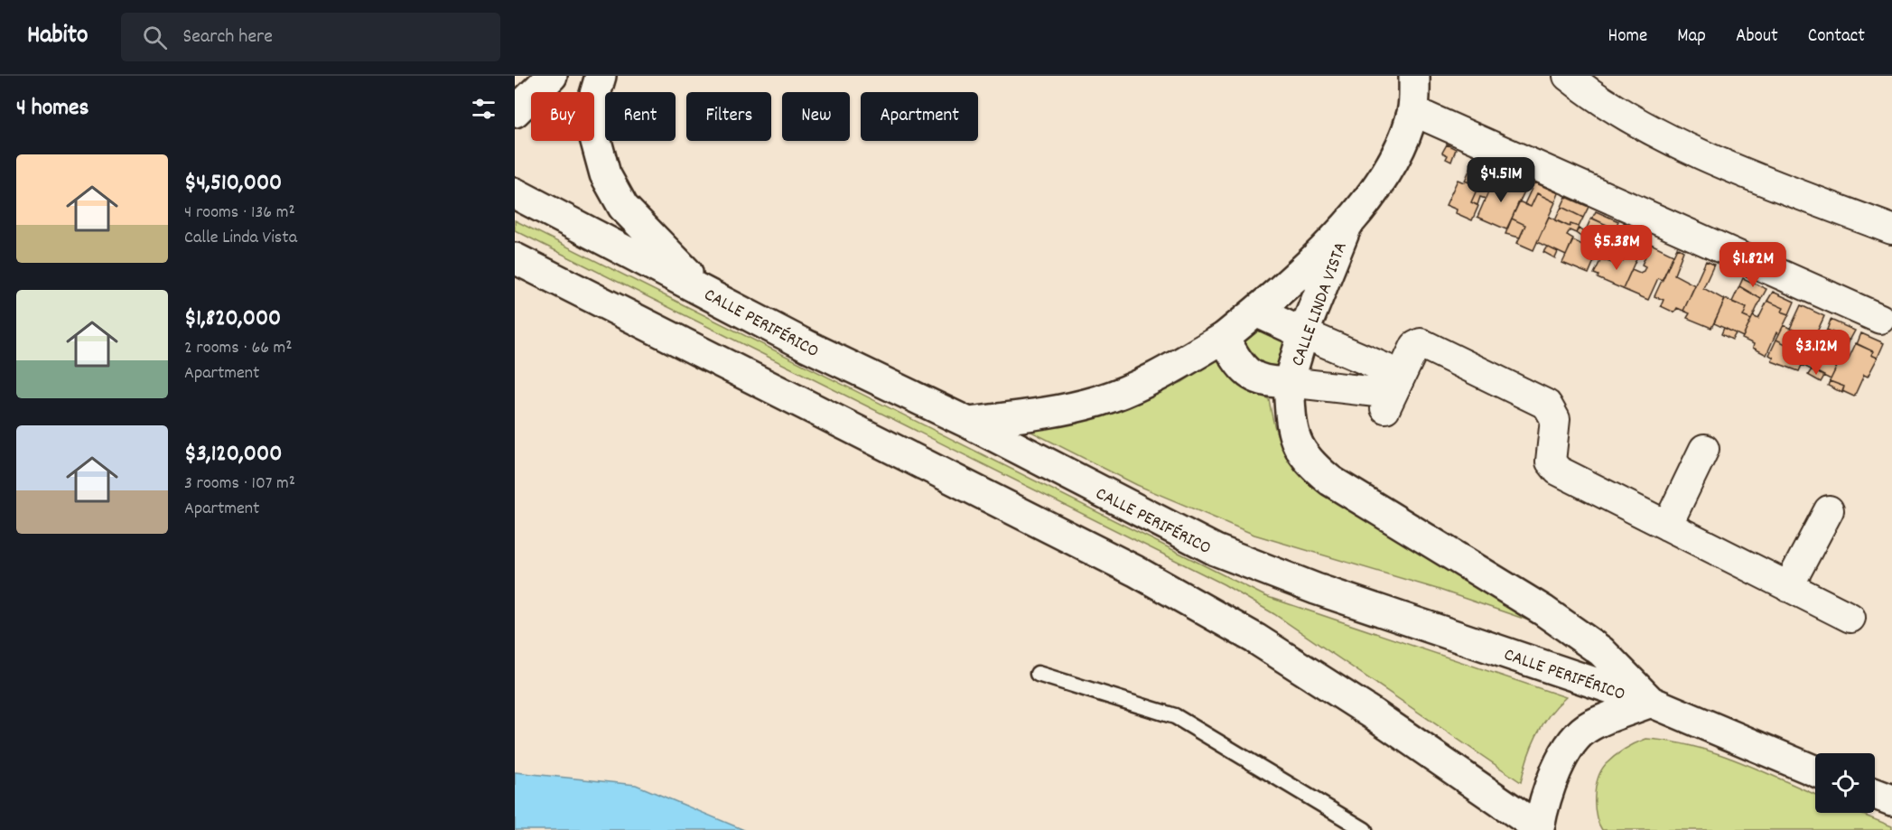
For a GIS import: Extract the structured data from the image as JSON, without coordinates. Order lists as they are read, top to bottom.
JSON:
{
  "streets": {
    "main road": ["CALLE LINDA VISTA", "CALLE PERIFÉRICO"]
  },
  "crossings": [
    ["CALLE LINDA VISTA", "CALLE PERIFÉRICO"]
  ],
  "page": {
    "header": "Habito",
    "search": "Search here",
    "nav": [
      "Home",
      "Map",
      "About",
      "Contact"
    ],
    "heading": "4 homes",
    "chip": [
      "Buy",
      "Rent",
      "Filters",
      "New",
      "Apartment"
    ],
    "list": [
      {
        "name": "$4,510,000",
        "note": "4 rooms · 136 m² · Calle Linda Vista"
      },
      {
        "name": "$1,820,000",
        "note": "2 rooms · 66 m² · Apartment"
      },
      {
        "name": "$3,120,000",
        "note": "3 rooms · 107 m² · Apartment"
      }
    ],
    "price": [
      "$4.51M",
      "$5.38M",
      "$1.82M",
      "$3.12M"
    ]
  }
}
